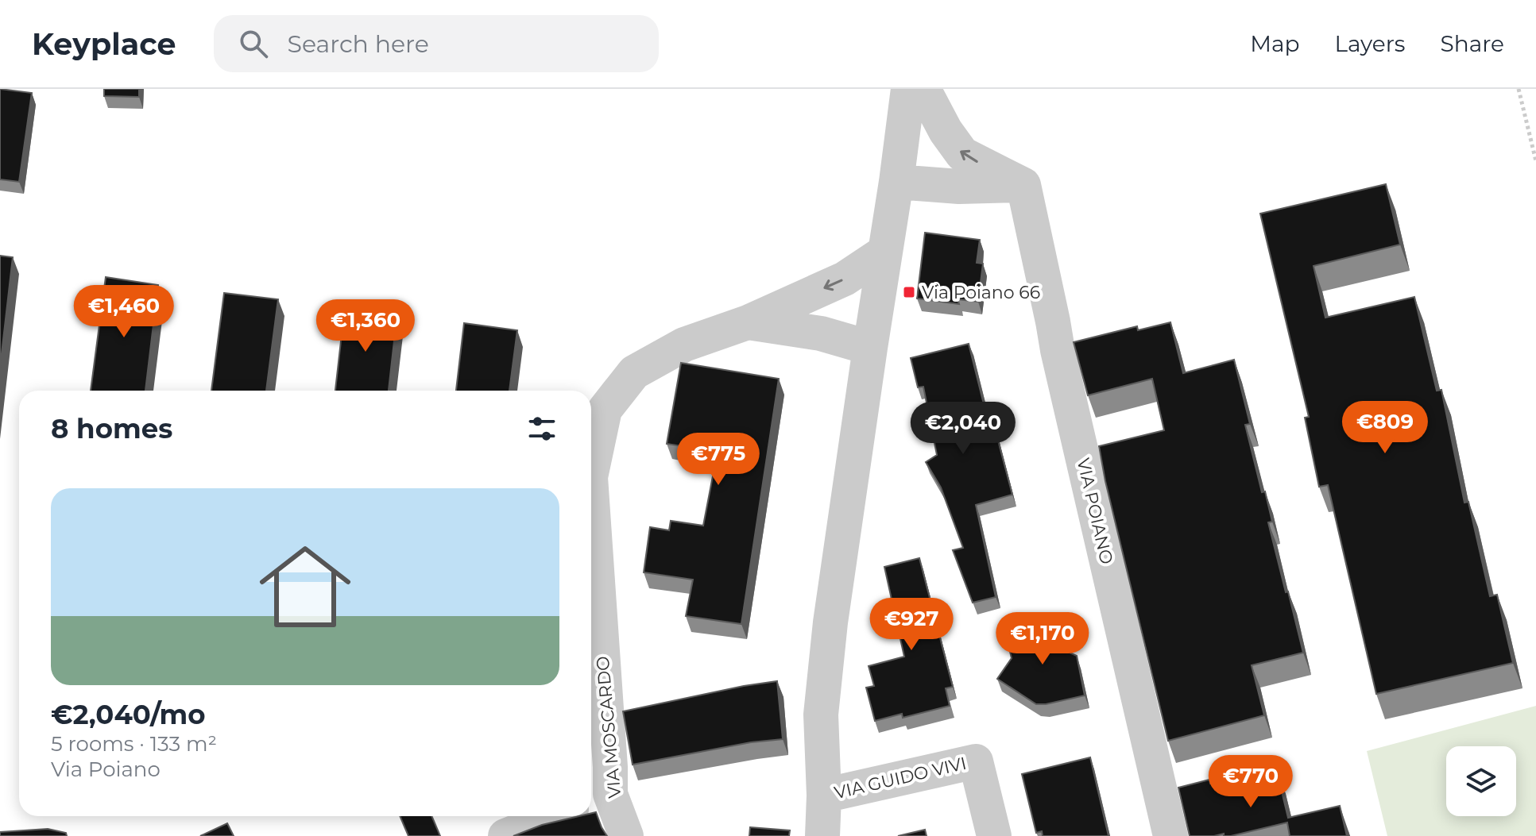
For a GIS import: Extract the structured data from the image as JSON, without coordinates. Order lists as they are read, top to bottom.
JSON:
{
  "streets": {
    "street": ["VIA POIANO", "VIA MOSCARDO", "VIA GUIDO VIVI"]
  },
  "places": {
    "transit": ["Via Poiano 66"]
  },
  "page": {
    "header": "Keyplace",
    "search": "Search here",
    "nav": ["Map", "Layers", "Share"],
    "price": [
      "€1,460",
      "€1,360",
      "€809",
      "€2,040",
      "€775",
      "€927",
      "€1,170",
      "€770"
    ],
    "heading": "8 homes",
    "list": [
      {
        "name": "€2,040/mo",
        "note": "5 rooms · 133 m² · Via Poiano"
      }
    ]
  }
}
